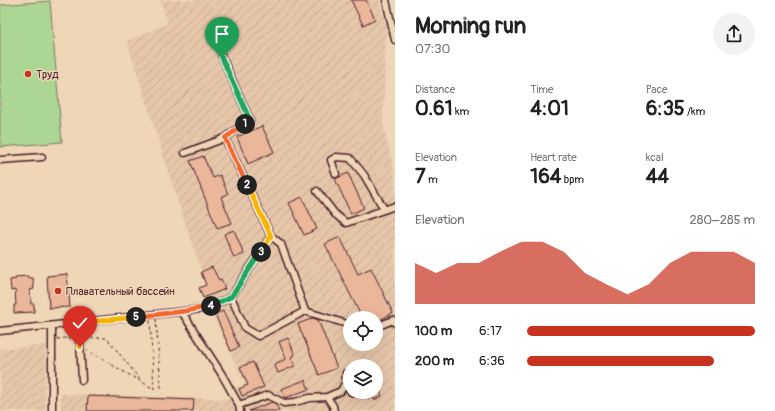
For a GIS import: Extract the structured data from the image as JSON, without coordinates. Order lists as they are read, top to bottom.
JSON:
{
  "places": ["Труд", "Плавательный бассейн"],
  "page": {
    "heading": ["Morning run", "07:30"],
    "stats": [
      ["Distance", "0.61 km"],
      ["Time", "4:01"],
      ["Pace", "6:35 /km"],
      ["Elevation", "7 m"],
      ["Heart rate", "164 bpm"],
      ["kcal", "44"]
    ],
    "pins": [
      "1",
      "2",
      "3",
      "4",
      "5"
    ],
    "chart": ["Elevation", "280–285 m"],
    "list": [
      {
        "name": "100 m",
        "note": "6:17"
      },
      {
        "name": "200 m",
        "note": "6:36"
      }
    ]
  }
}
